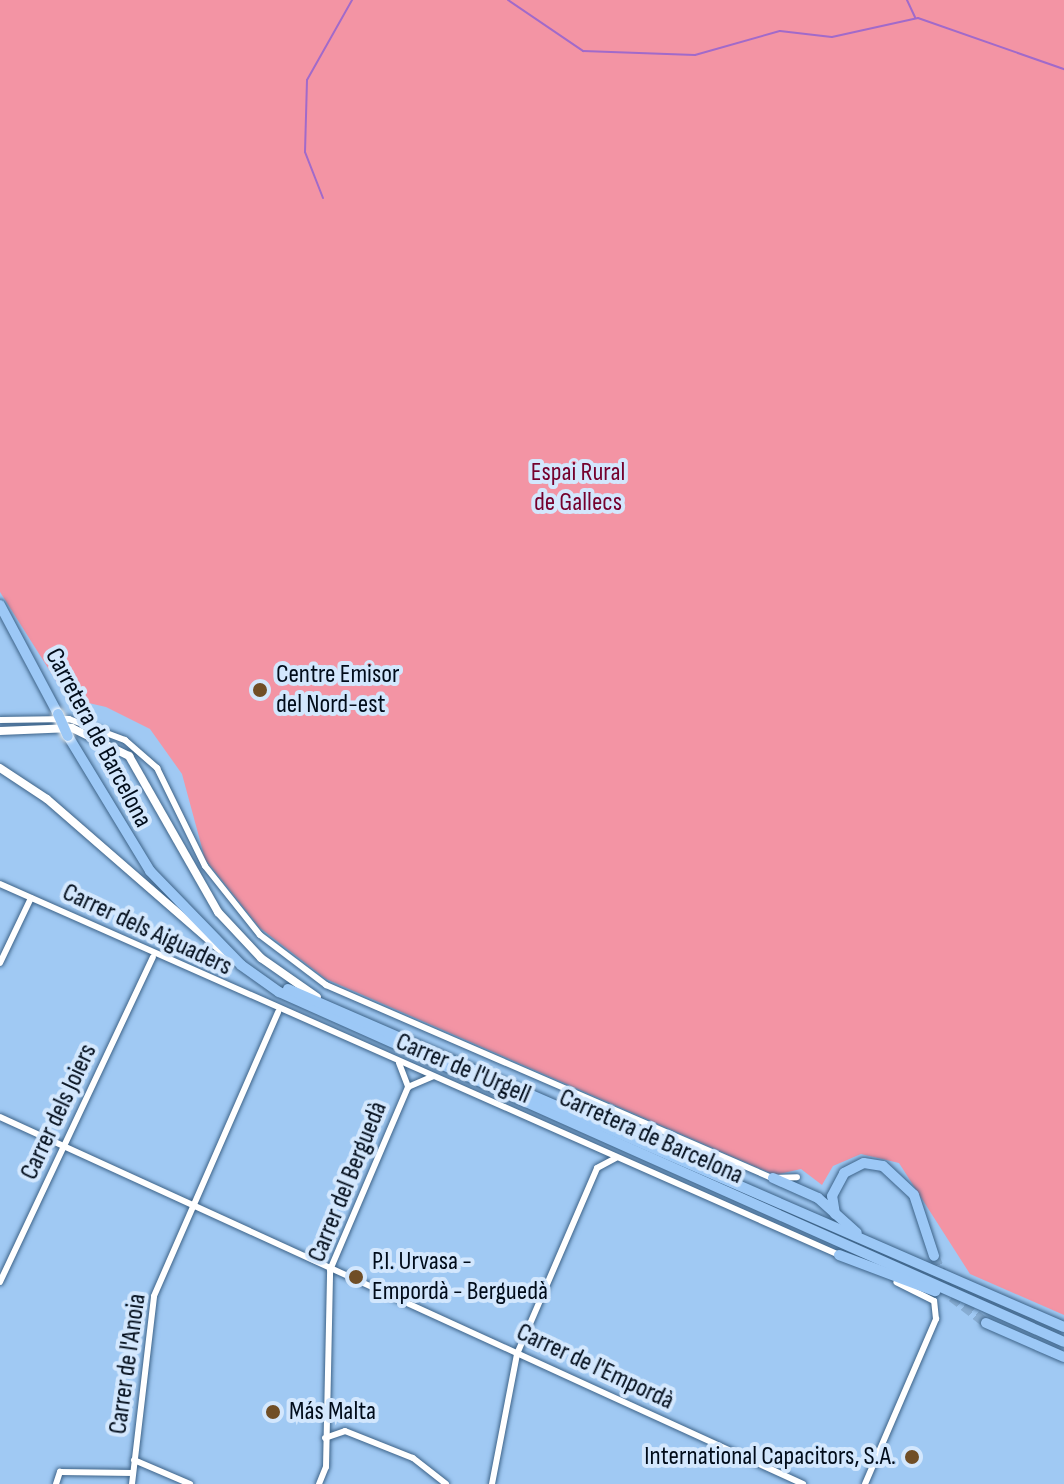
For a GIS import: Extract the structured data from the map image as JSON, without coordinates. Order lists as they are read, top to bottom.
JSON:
{
  "streets": {
    "highway": ["Carretera de Barcelona"],
    "street": [
      "Carrer dels Aiguaders",
      "Carrer de l'Urgell",
      "Carrer dels Joiers",
      "Carrer del Berguedà",
      "Carrer de l'Anoia",
      "Carrer de l'Empordà"
    ]
  },
  "crossings": [
    ["Carrer dels Aiguaders", "Carrer de l'Urgell"],
    ["Carrer dels Aiguaders", "Carrer dels Joiers"],
    ["Carrer de l'Urgell", "Carrer del Berguedà"],
    ["Carrer dels Joiers", "Carrer de l'Empordà"],
    ["Carrer del Berguedà", "Carrer de l'Empordà"],
    ["Carrer de l'Anoia", "Carrer de l'Empordà"]
  ],
  "parks": ["Espai Rural de Gallecs"],
  "places": [
    "Centre Emisor del Nord-est",
    "P.I. Urvasa - Empordà - Berguedà",
    "Más Malta",
    "International Capacitors, S.A."
  ]
}
